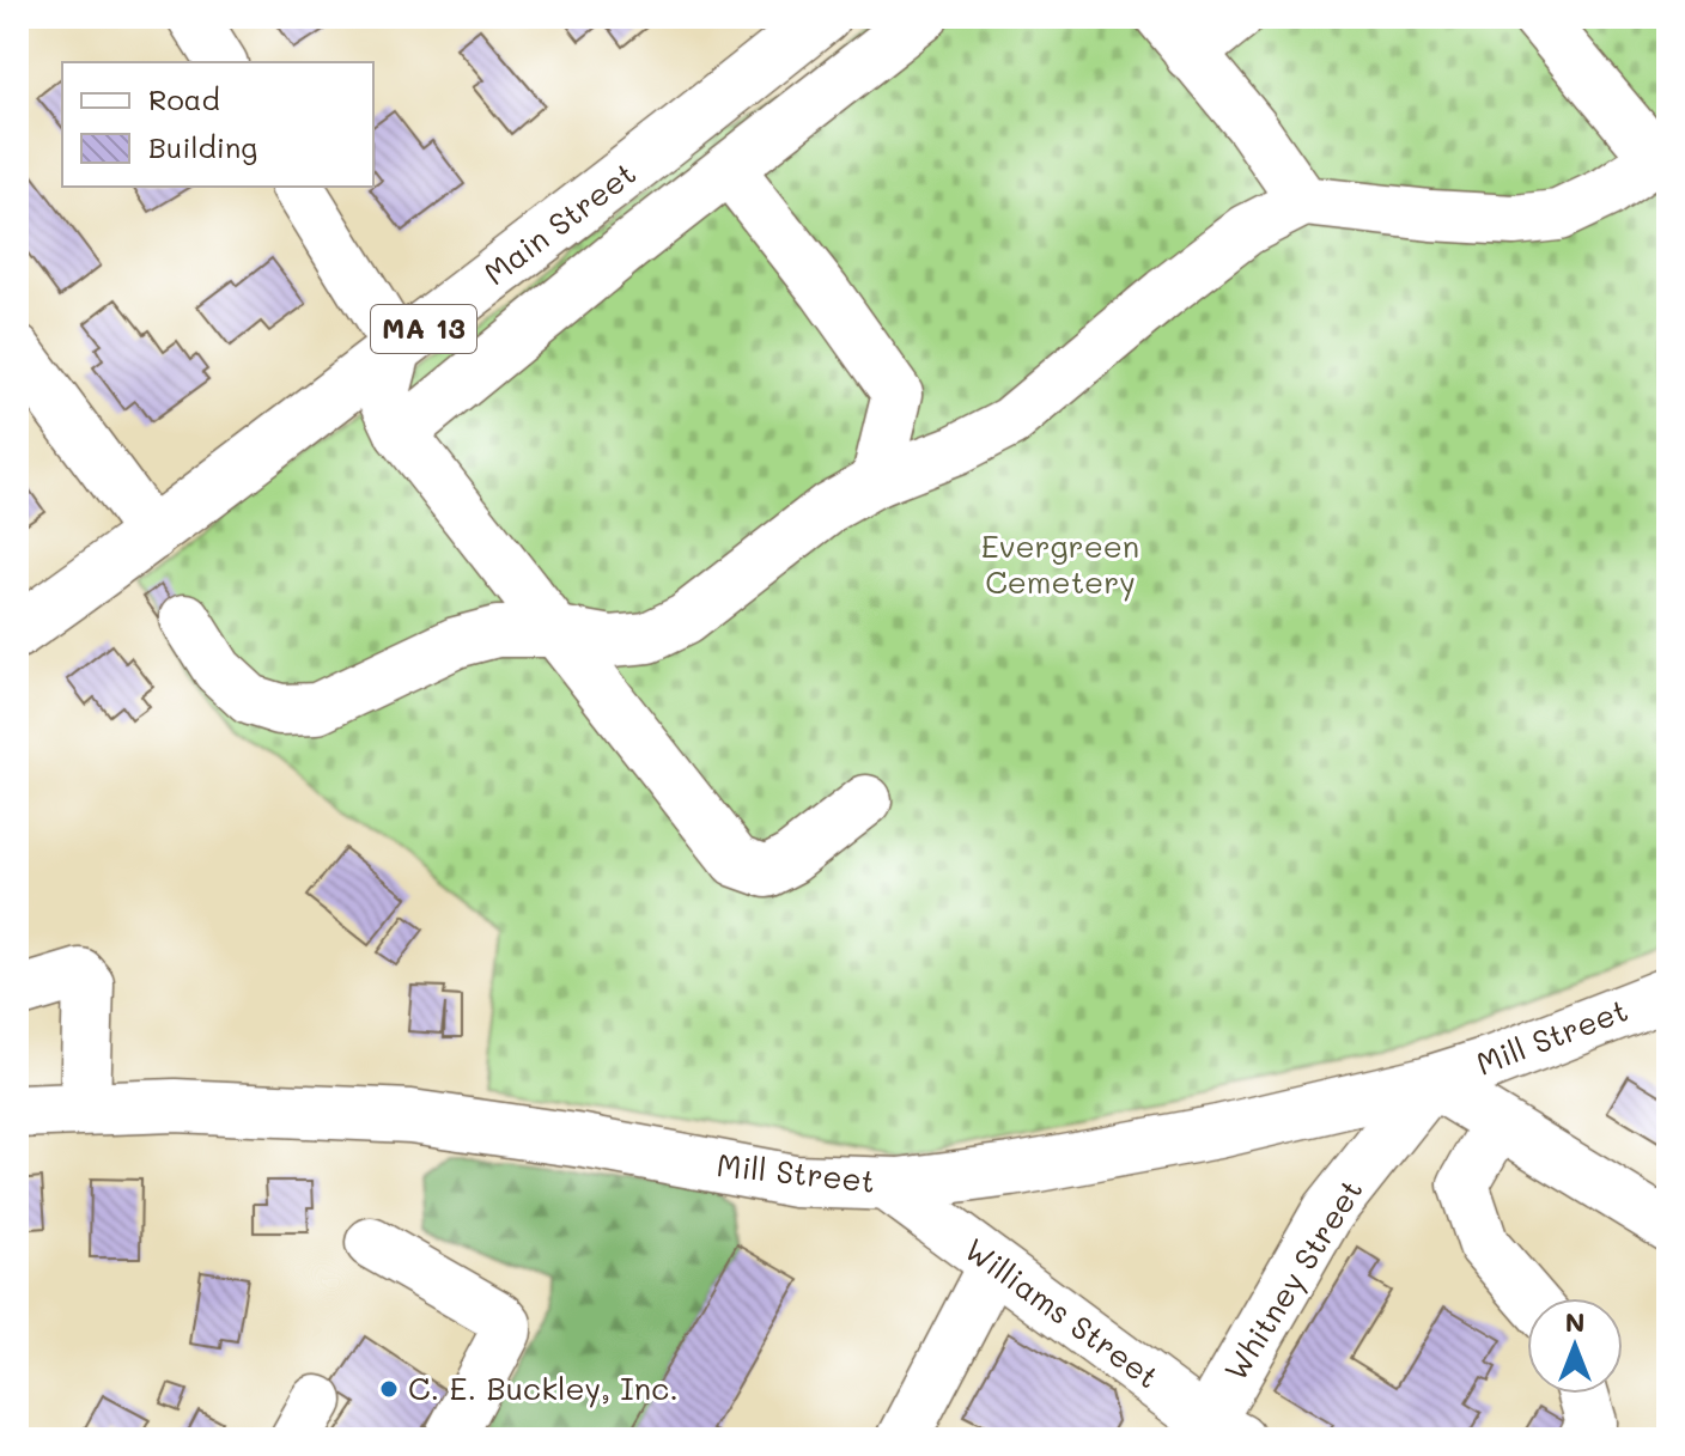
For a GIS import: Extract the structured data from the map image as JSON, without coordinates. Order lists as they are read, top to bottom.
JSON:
{
  "streets": {
    "main road": [
      "Main Street",
      "MA 13",
      "Mill Street",
      "Whitney Street"
    ],
    "street": ["Williams Street"]
  },
  "crossings": [
    ["Mill Street", "Whitney Street"],
    ["Mill Street", "Williams Street"],
    ["Whitney Street", "Williams Street"]
  ],
  "parks": ["Evergreen Cemetery"],
  "places": ["C. E. Buckley, Inc."],
  "legend": ["Road", "Building"],
  "north": "top"
}
